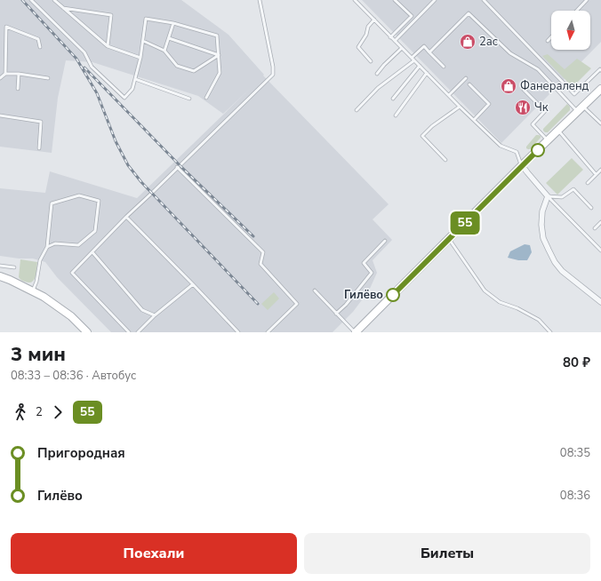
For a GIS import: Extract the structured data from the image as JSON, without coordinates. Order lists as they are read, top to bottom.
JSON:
{
  "places": {
    "shop": ["2ас", "Фанераленд"],
    "restaurant": ["Чк"],
    "other": ["Гилёво"]
  },
  "lines": ["bus line 55"],
  "north": "bottom",
  "page": {
    "on_map": "55",
    "heading": ["3 мин", "08:33 – 08:36 · Автобус", "80 ₽"],
    "legs": ["2", "55"],
    "list": [
      {
        "name": "Пригородная",
        "value": "08:35"
      },
      {
        "name": "Гилёво",
        "value": "08:36"
      }
    ],
    "buttons": ["Поехали", "Билеты"]
  }
}
